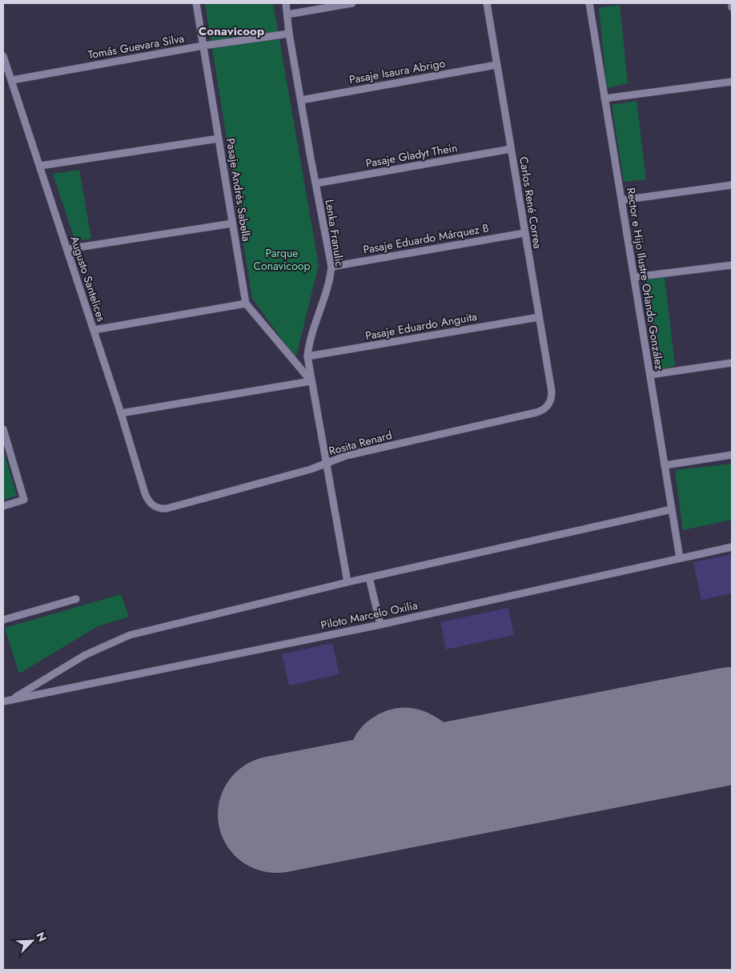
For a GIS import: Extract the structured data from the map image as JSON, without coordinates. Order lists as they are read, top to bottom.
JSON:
{
  "streets": {
    "street": [
      "Tomás Guevara Silva",
      "Pasaje Isaura Abrigo",
      "Pasaje Gladyt Thein",
      "Pasaje Andrés Sabella",
      "Carlos René Correa",
      "Lenka Franulic",
      "Pasaje Eduardo Márquez B",
      "Augusto Santelices",
      "Rector e Hijo Ilustre Orlando González",
      "Pasaje Eduardo Anguita",
      "Rosita Renard",
      "Piloto Marcelo Oxilia"
    ]
  },
  "crossings": [
    ["Tomás Guevara Silva", "Pasaje Andrés Sabella"],
    ["Tomás Guevara Silva", "Lenka Franulic"],
    ["Tomás Guevara Silva", "Augusto Santelices"],
    ["Pasaje Isaura Abrigo", "Carlos René Correa"],
    ["Pasaje Isaura Abrigo", "Lenka Franulic"],
    ["Pasaje Gladyt Thein", "Carlos René Correa"],
    ["Pasaje Gladyt Thein", "Lenka Franulic"],
    ["Carlos René Correa", "Pasaje Eduardo Márquez B"],
    ["Carlos René Correa", "Pasaje Eduardo Anguita"],
    ["Carlos René Correa", "Rosita Renard"],
    ["Lenka Franulic", "Pasaje Eduardo Márquez B"],
    ["Lenka Franulic", "Pasaje Eduardo Anguita"],
    ["Lenka Franulic", "Rosita Renard"],
    ["Lenka Franulic", "Piloto Marcelo Oxilia"],
    ["Augusto Santelices", "Rosita Renard"],
    ["Rector e Hijo Ilustre Orlando González", "Piloto Marcelo Oxilia"]
  ],
  "districts": ["Conavicoop"],
  "parks": ["Parque Conavicoop"],
  "north": "top right"
}
